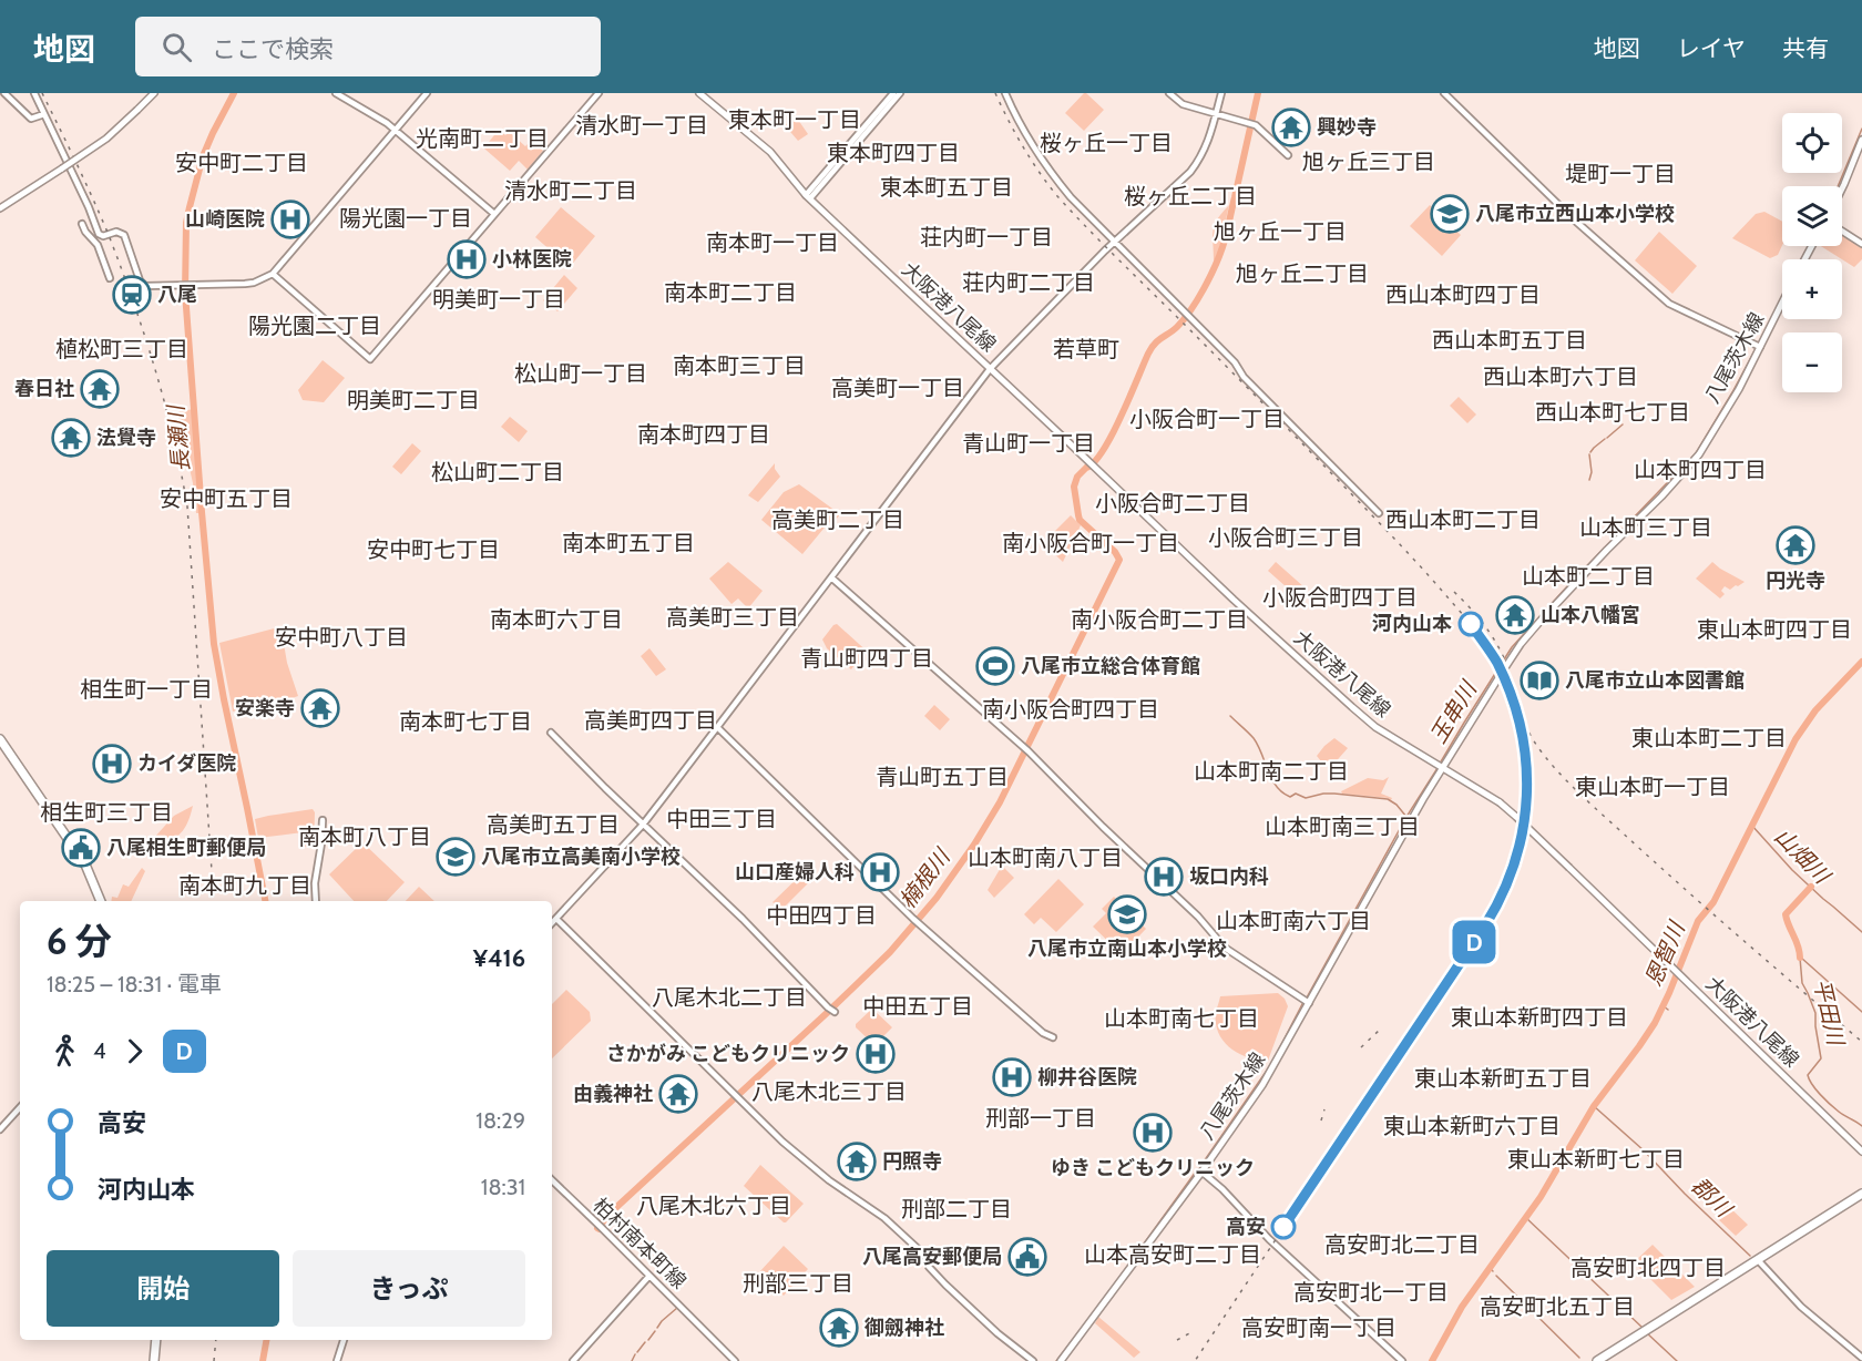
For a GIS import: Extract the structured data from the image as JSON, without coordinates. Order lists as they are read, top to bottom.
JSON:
{
  "streets": {
    "main road": ["大阪港八尾線", "八尾茨木線"],
    "street": ["柏村南本町線"]
  },
  "crossings": [
    ["大阪港八尾線", "八尾茨木線"]
  ],
  "districts": [
    "東本町一丁目",
    "清水町一丁目",
    "光南町二丁目",
    "桜ヶ丘一丁目",
    "東本町四丁目",
    "旭ヶ丘三丁目",
    "安中町二丁目",
    "堤町一丁目",
    "東本町五丁目",
    "清水町二丁目",
    "桜ヶ丘二丁目",
    "陽光園一丁目",
    "旭ヶ丘一丁目",
    "荘内町一丁目",
    "南本町一丁目",
    "旭ヶ丘二丁目",
    "荘内町二丁目",
    "南本町二丁目",
    "西山本町四丁目",
    "明美町一丁目",
    "陽光園二丁目",
    "西山本町五丁目",
    "植松町三丁目",
    "若草町",
    "南本町三丁目",
    "松山町一丁目",
    "西山本町六丁目",
    "高美町一丁目",
    "明美町二丁目",
    "西山本町七丁目",
    "小阪合町一丁目",
    "南本町四丁目",
    "青山町一丁目",
    "山本町四丁目",
    "松山町二丁目",
    "安中町五丁目",
    "小阪合町二丁目",
    "高美町二丁目",
    "西山本町二丁目",
    "山本町三丁目",
    "小阪合町三丁目",
    "南本町五丁目",
    "南小阪合町一丁目",
    "安中町七丁目",
    "山本町二丁目",
    "小阪合町四丁目",
    "高美町三丁目",
    "南本町六丁目",
    "南小阪合町二丁目",
    "東山本町四丁目",
    "安中町八丁目",
    "青山町四丁目",
    "相生町一丁目",
    "南小阪合町四丁目",
    "高美町四丁目",
    "南本町七丁目",
    "東山本町二丁目",
    "山本町南二丁目",
    "青山町五丁目",
    "東山本町一丁目",
    "相生町三丁目",
    "中田三丁目",
    "高美町五丁目",
    "山本町南三丁目",
    "南本町八丁目",
    "山本町南八丁目",
    "南本町九丁目",
    "中田四丁目",
    "山本町南六丁目",
    "八尾木北二丁目",
    "中田五丁目",
    "東山本新町四丁目",
    "山本町南七丁目",
    "東山本新町五丁目",
    "八尾木北三丁目",
    "刑部一丁目",
    "東山本新町六丁目",
    "東山本新町七丁目",
    "八尾木北六丁目",
    "刑部二丁目",
    "高安町北二丁目",
    "山本高安町二丁目",
    "高安町北四丁目",
    "刑部三丁目",
    "高安町北一丁目",
    "高安町北五丁目",
    "高安町南一丁目"
  ],
  "water": [
    "長瀬川",
    "玉串川",
    "山畑川",
    "楠根川",
    "恩智川",
    "平田川",
    "郡川"
  ],
  "places": {
    "temple": [
      "興妙寺",
      "春日社",
      "法覺寺",
      "円光寺",
      "山本八幡宮",
      "安楽寺",
      "由義神社",
      "円照寺",
      "御劔神社"
    ],
    "school or university": ["八尾市立西山本小学校", "八尾市立高美南小学校", "八尾市立南山本小学校"],
    "hospital": [
      "山崎医院",
      "小林医院",
      "カイダ医院",
      "山口産婦人科",
      "坂口内科",
      "さかがみ こどもクリニック",
      "柳井谷医院",
      "ゆき こどもクリニック"
    ],
    "station": ["八尾"],
    "other": ["河内山本", "高安"],
    "sports": ["八尾市立総合体育館"],
    "library": ["八尾市立山本図書館"],
    "public building": ["八尾相生町郵便局", "八尾高安郵便局"]
  },
  "page": {
    "header": "地図",
    "search": "ここで検索",
    "nav": ["地図", "レイヤ", "共有"],
    "on_map": "D",
    "map_buttons": ["+", "−"],
    "heading": ["6 分", "18:25 – 18:31 · 電車", "¥416"],
    "legs": ["4", "D"],
    "list": [
      {
        "name": "高安",
        "value": "18:29"
      },
      {
        "name": "河内山本",
        "value": "18:31"
      }
    ],
    "buttons": ["開始", "きっぷ"]
  }
}
